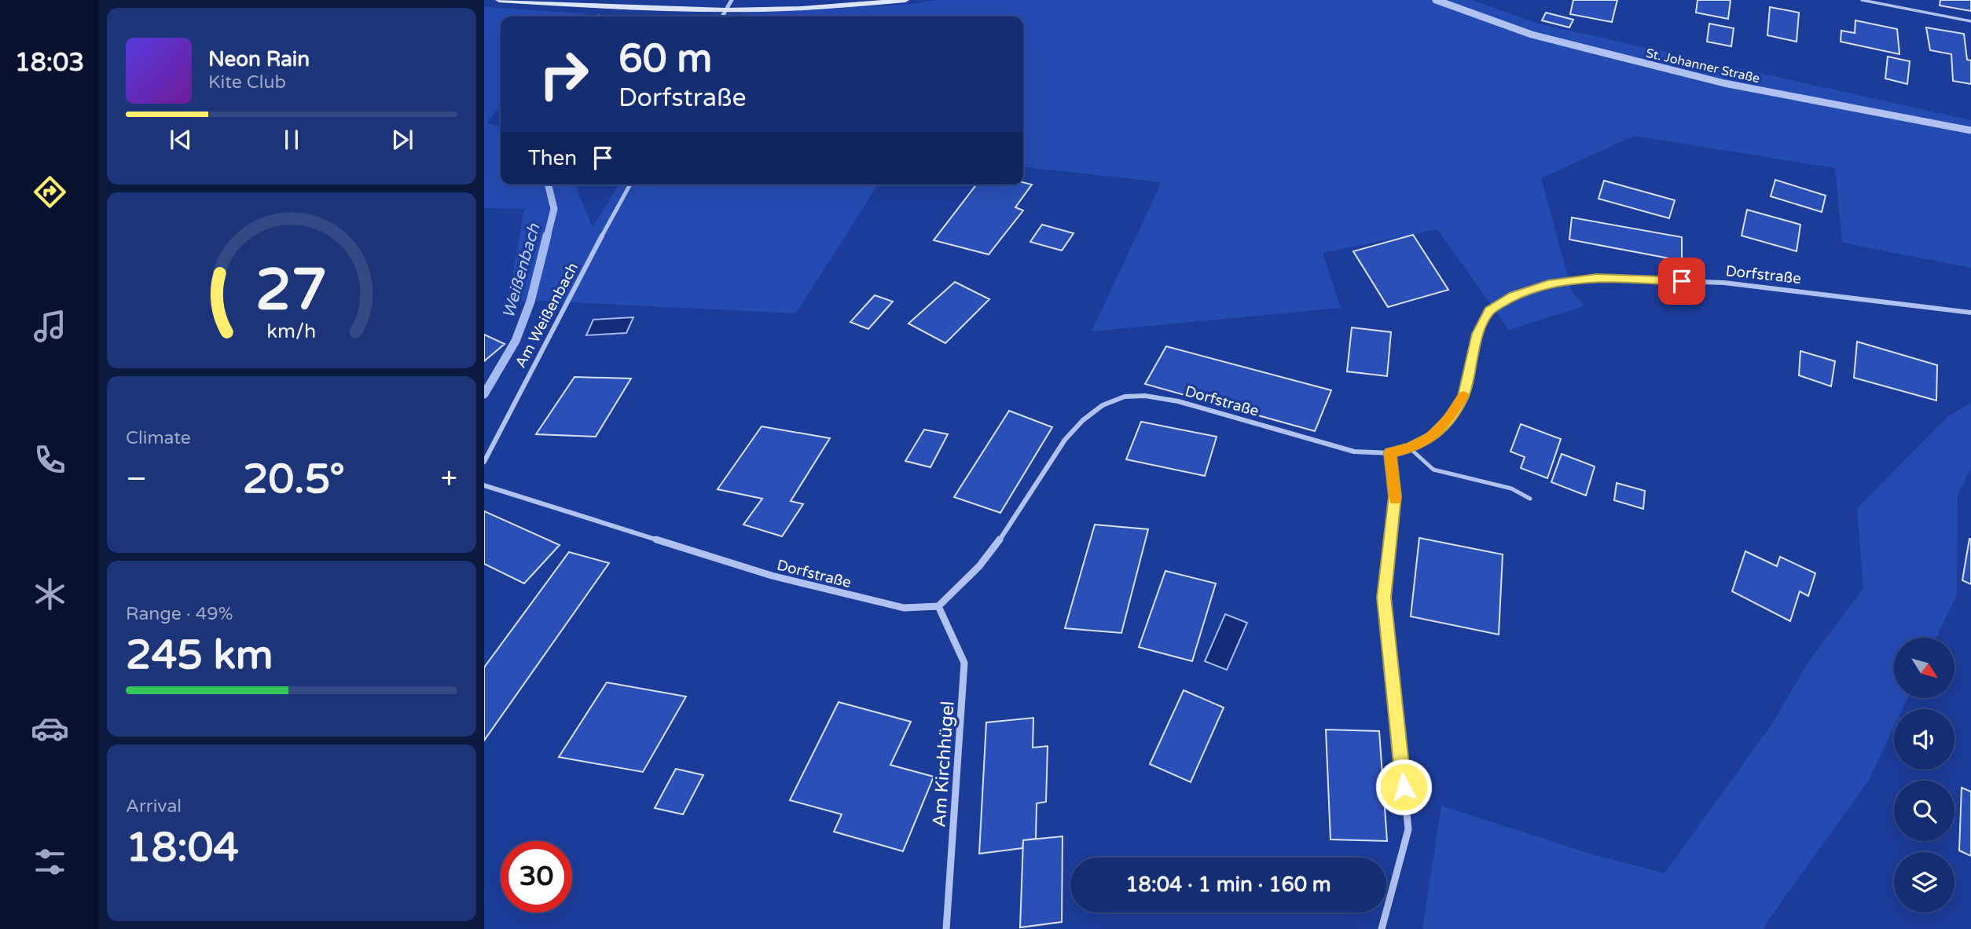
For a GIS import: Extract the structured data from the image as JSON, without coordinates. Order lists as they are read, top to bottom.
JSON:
{
  "streets": {
    "street": [
      "St. Johanner Straße",
      "Dorfstraße",
      "Am Weißenbach",
      "Am Kirchhügel"
    ]
  },
  "crossings": [
    ["Dorfstraße", "Am Kirchhügel"]
  ],
  "water": ["Weißenbach"],
  "north": "bottom right",
  "page": {
    "tabs": "18:03",
    "turn": ["60 m", "Dorfstraße"],
    "song": ["Neon Rain", "Kite Club"],
    "then": "Then",
    "tile": [
      "Climate",
      ["Range · 49%", "245 km"],
      ["Arrival", "18:04"]
    ],
    "heat": ["−", "20.5°", "+"],
    "limit": "30",
    "trip": "18:04 · 1 min · 160 m",
    "gauge": ["27", "km/h"]
  }
}
